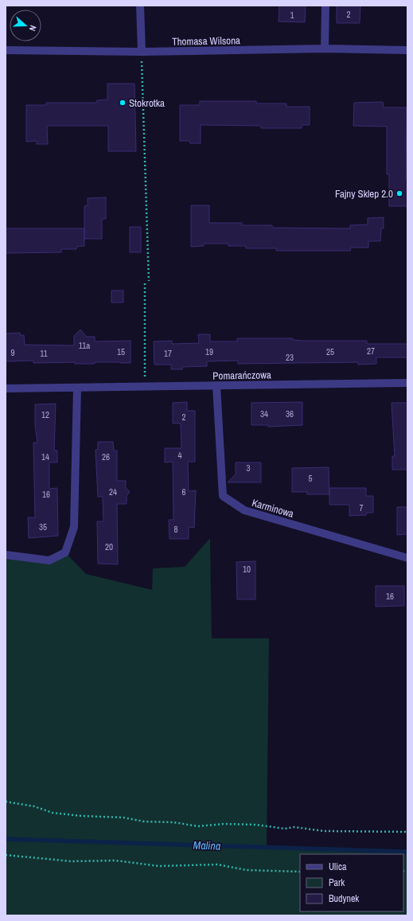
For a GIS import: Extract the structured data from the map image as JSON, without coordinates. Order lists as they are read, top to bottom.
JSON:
{
  "streets": {
    "street": ["Thomasa Wilsona", "Pomarańczowa", "Karminowa"]
  },
  "crossings": [
    ["Pomarańczowa", "Karminowa"]
  ],
  "water": ["Malina"],
  "places": ["Stokrotka", "Fajny Sklep 2.0"],
  "house_numbers": [
    "2",
    "1",
    "11a",
    "27",
    "15",
    "19",
    "25",
    "9",
    "11",
    "17",
    "23",
    "34",
    "36",
    "12",
    "2",
    "4",
    "14",
    "26",
    "3",
    "5",
    "24",
    "6",
    "16",
    "7",
    "35",
    "8",
    "20",
    "10",
    "16"
  ],
  "legend": ["Ulica", "Park", "Budynek"],
  "north": "right"
}
